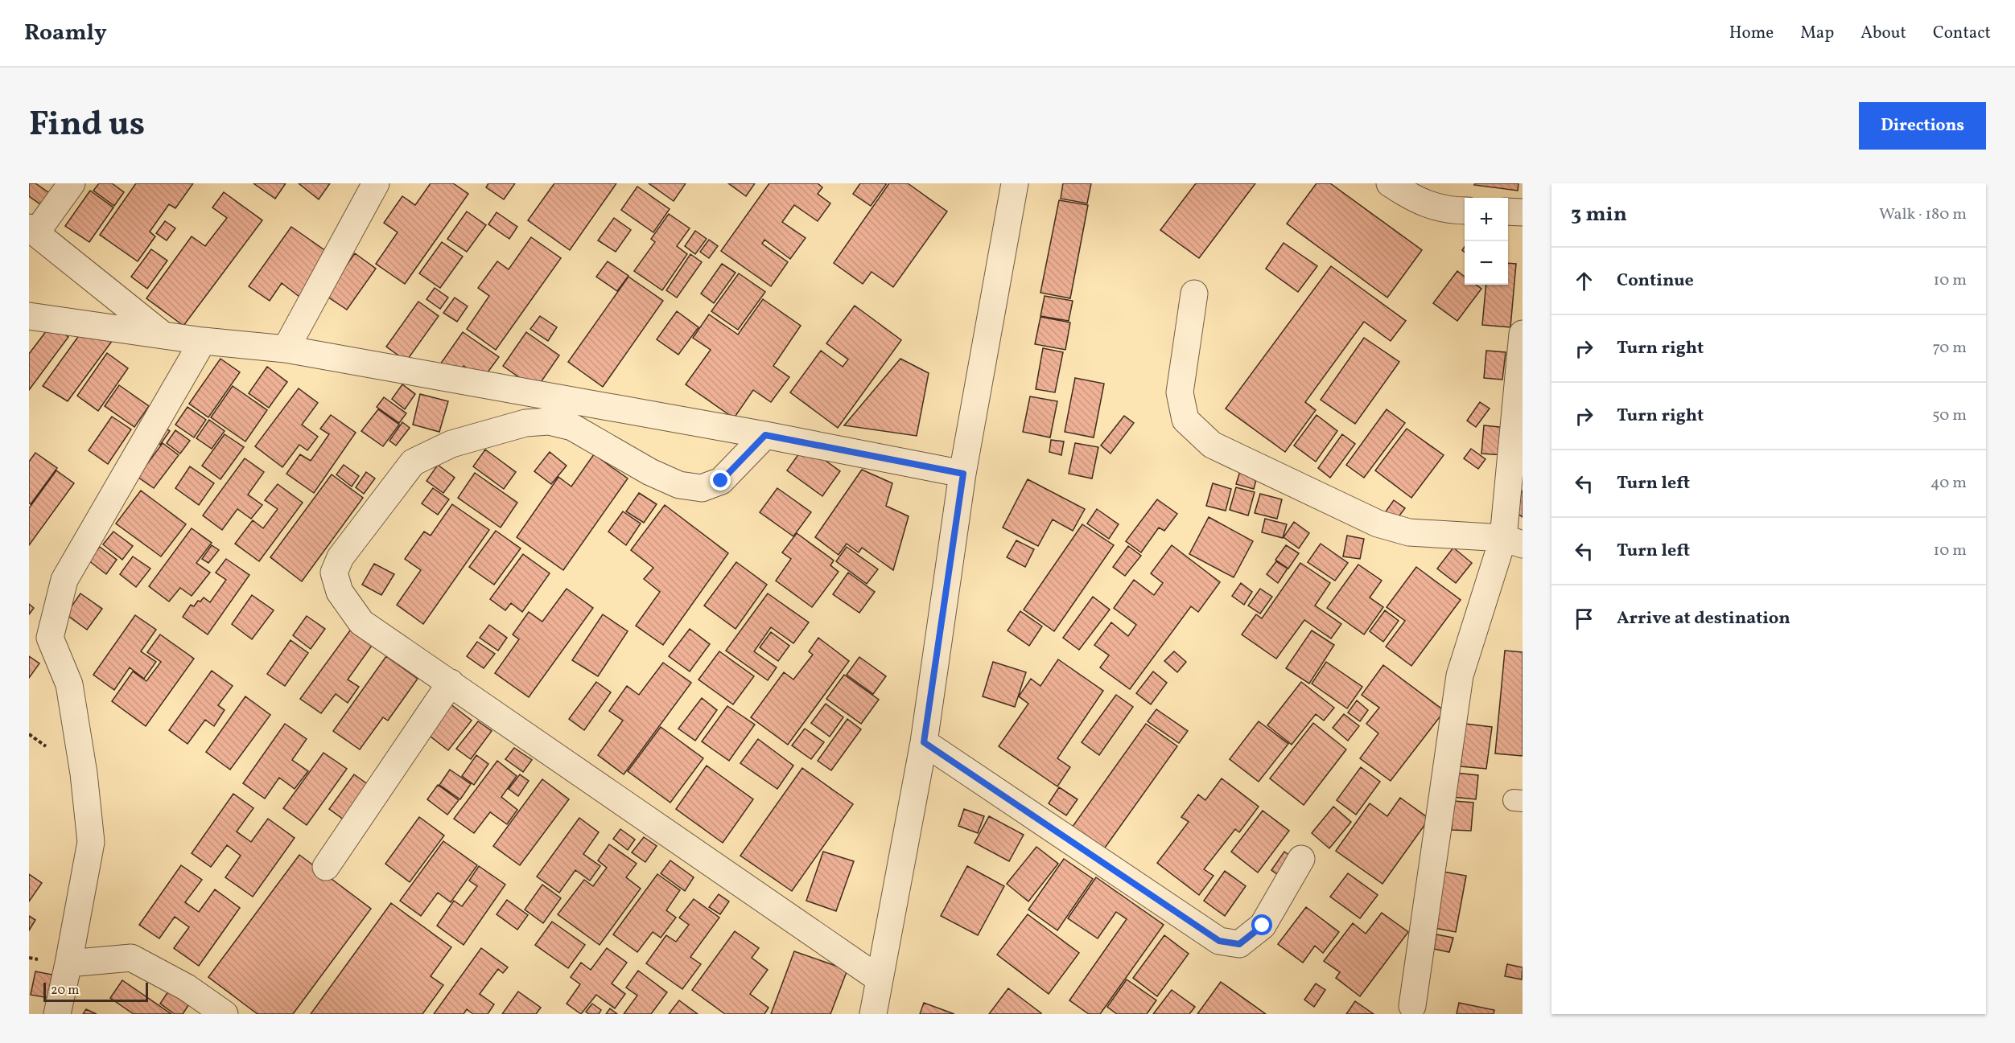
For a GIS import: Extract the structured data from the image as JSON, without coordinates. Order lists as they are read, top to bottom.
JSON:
{
  "scale_bar": "20 m",
  "page": {
    "header": "Roamly",
    "nav": [
      "Home",
      "Map",
      "About",
      "Contact"
    ],
    "title": "Find us",
    "buttons": "Directions",
    "heading": ["3 min", "Walk · 180 m"],
    "map_buttons": ["+", "−"],
    "list": [
      ["Continue", "10 m"],
      ["Turn right", "70 m"],
      ["Turn right", "50 m"],
      ["Turn left", "40 m"],
      ["Turn left", "10 m"],
      "Arrive at destination"
    ],
    "scale": "20 m"
  }
}
